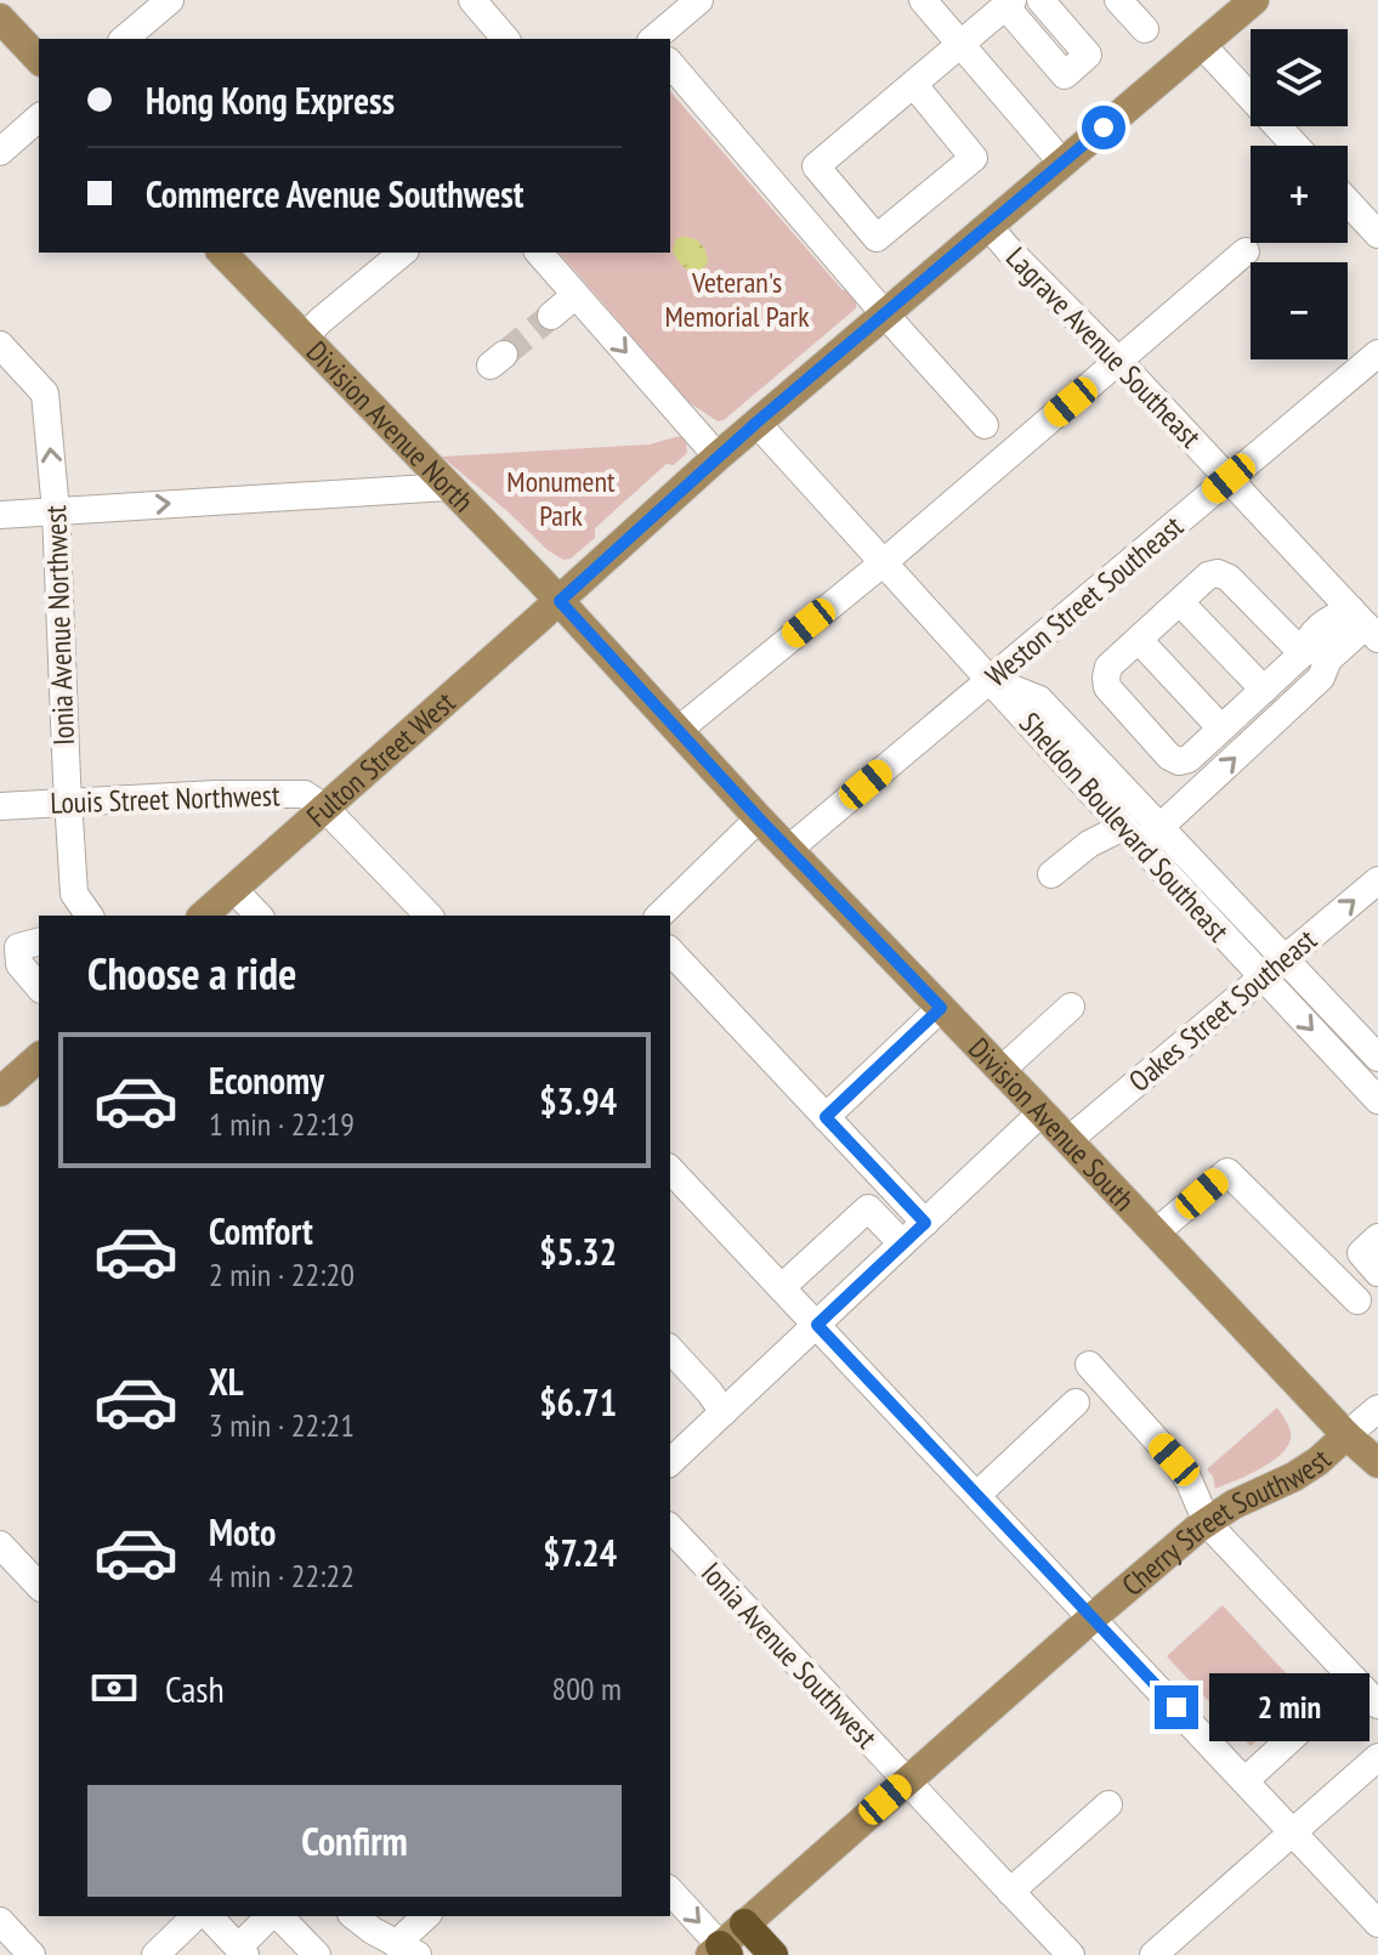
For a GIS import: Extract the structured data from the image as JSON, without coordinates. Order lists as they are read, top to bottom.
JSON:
{
  "streets": {
    "main road": [
      "Division Avenue North",
      "Fulton Street West",
      "Division Avenue South",
      "Cherry Street Southwest"
    ],
    "street": [
      "Lagrave Avenue Southeast",
      "Weston Street Southeast",
      "Ionia Avenue Northwest",
      "Louis Street Northwest",
      "Sheldon Boulevard Southeast",
      "Oakes Street Southeast",
      "Ionia Avenue Southwest"
    ]
  },
  "crossings": [
    ["Lagrave Avenue Southeast", "Weston Street Southeast"],
    ["Lagrave Avenue Southeast", "Fulton Street West"],
    ["Division Avenue North", "Fulton Street West"],
    ["Division Avenue North", "Division Avenue South"],
    ["Weston Street Southeast", "Sheldon Boulevard Southeast"],
    ["Weston Street Southeast", "Division Avenue South"],
    ["Ionia Avenue Northwest", "Louis Street Northwest"],
    ["Fulton Street West", "Louis Street Northwest"],
    ["Fulton Street West", "Sheldon Boulevard Southeast"],
    ["Fulton Street West", "Division Avenue South"],
    ["Sheldon Boulevard Southeast", "Oakes Street Southeast"],
    ["Oakes Street Southeast", "Division Avenue South"],
    ["Division Avenue South", "Cherry Street Southwest"],
    ["Cherry Street Southwest", "Ionia Avenue Southwest"]
  ],
  "parks": ["Veteran's Memorial Park", "Monument Park"],
  "page": {
    "map_buttons": ["+", "−"],
    "banner": ["Hong Kong Express", "Commerce Avenue Southwest"],
    "heading": "Choose a ride",
    "list": [
      {
        "name": "Economy",
        "note": "1 min · 22:19",
        "value": "$3.94"
      },
      {
        "name": "Comfort",
        "note": "2 min · 22:20",
        "value": "$5.32"
      },
      {
        "name": "XL",
        "note": "3 min · 22:21",
        "value": "$6.71"
      },
      {
        "name": "Moto",
        "note": "4 min · 22:22",
        "value": "$7.24"
      }
    ],
    "pay": ["Cash", "800 m"],
    "bubble": "2 min",
    "buttons": "Confirm"
  }
}
